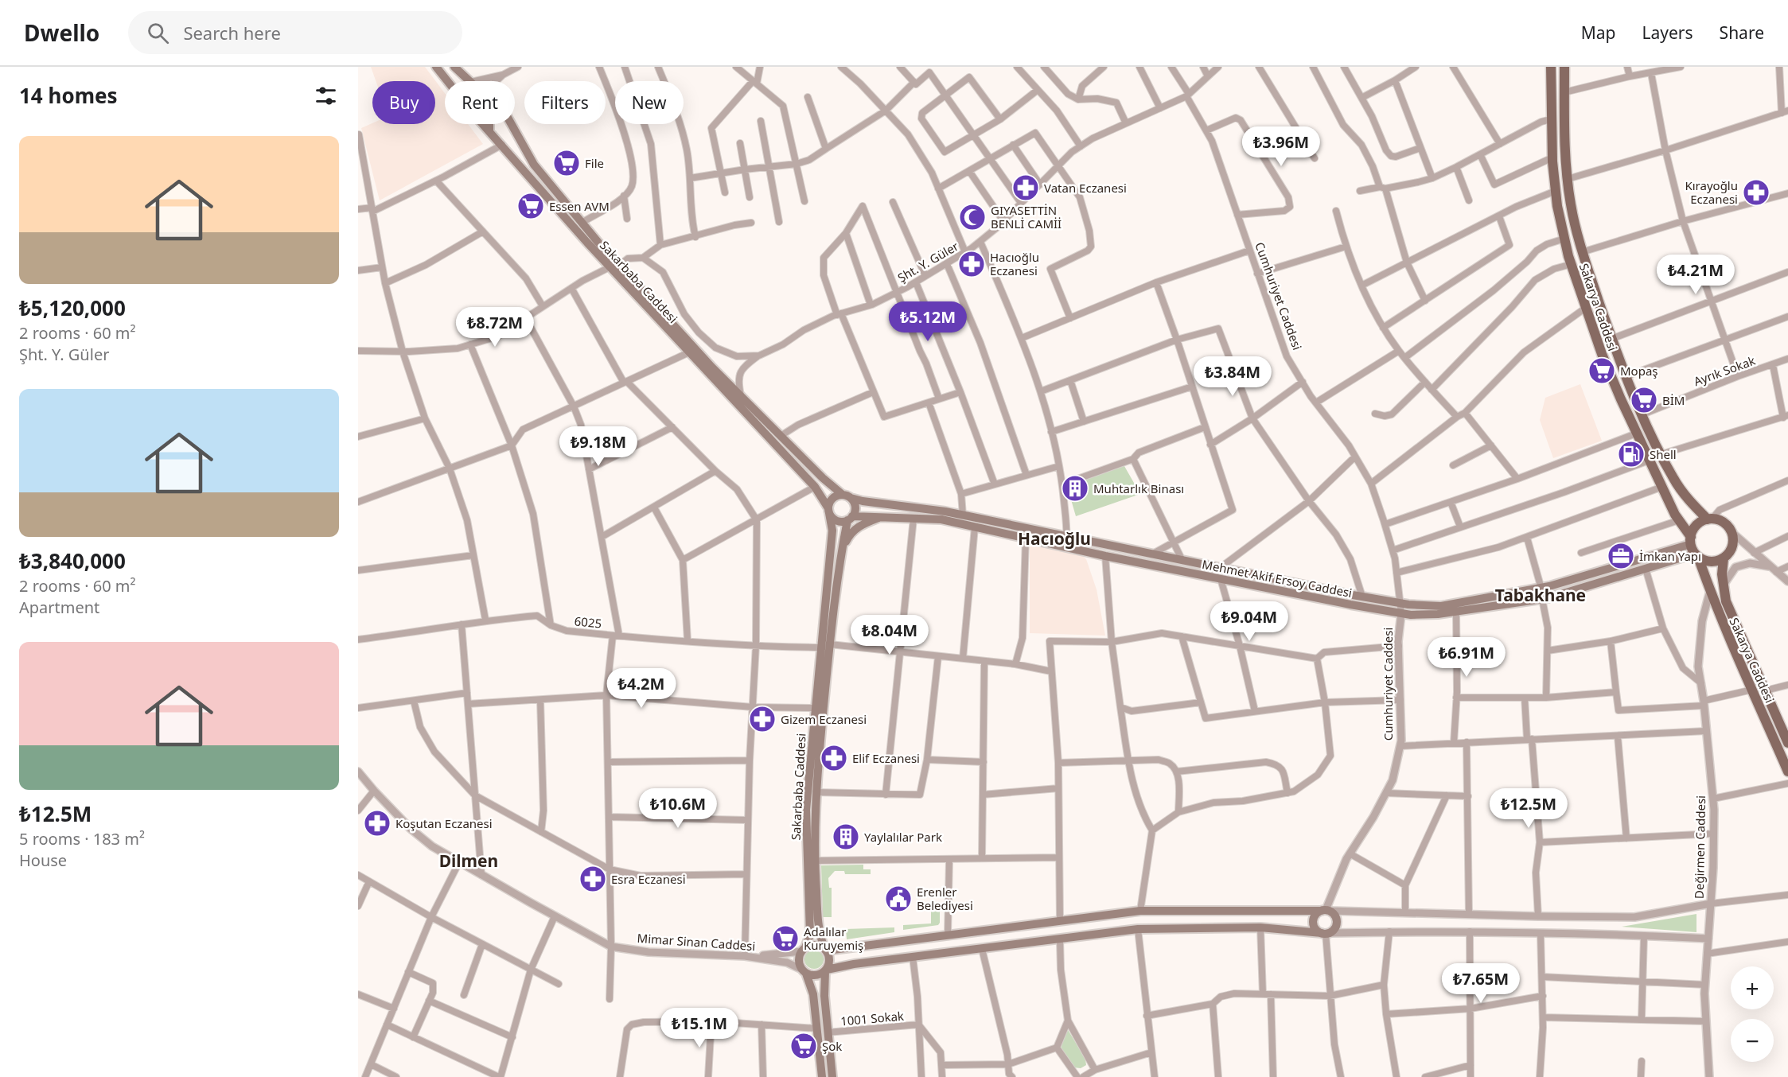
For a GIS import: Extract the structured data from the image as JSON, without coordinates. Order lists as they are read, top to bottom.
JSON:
{
  "streets": {
    "main road": ["Sakarbaba Caddesi", "Sakarya Caddesi", "Mehmet Akif Ersoy Caddesi"],
    "street": [
      "Şht. Y. Güler",
      "Cumhuriyet Caddesi",
      "Ayrık Sokak",
      "6025",
      "Değirmen Caddesi",
      "Mimar Sinan Caddesi",
      "1001 Sokak"
    ]
  },
  "crossings": [
    ["Şht. Y. Güler", "Cumhuriyet Caddesi"],
    ["Sakarbaba Caddesi", "Mehmet Akif Ersoy Caddesi"],
    ["Sakarbaba Caddesi", "6025"],
    ["Sakarbaba Caddesi", "Mimar Sinan Caddesi"],
    ["Cumhuriyet Caddesi", "Mehmet Akif Ersoy Caddesi"],
    ["Sakarya Caddesi", "Ayrık Sokak"],
    ["Sakarya Caddesi", "Mehmet Akif Ersoy Caddesi"],
    ["Sakarya Caddesi", "Değirmen Caddesi"]
  ],
  "districts": ["Hacıoğlu", "Tabakhane", "Dilmen"],
  "places": {
    "supermarket": [
      "File",
      "Essen AVM",
      "Mopaş",
      "BİM",
      "Adalılar Kuruyemiş",
      "Şok"
    ],
    "pharmacy": [
      "Vatan Eczanesi",
      "Kırayoğlu Eczanesi",
      "Hacıoğlu Eczanesi",
      "Gizem Eczanesi",
      "Elif Eczanesi",
      "Koşutan Eczanesi",
      "Esra Eczanesi"
    ],
    "mosque": ["GIYASETTİN BENLİ CAMİİ"],
    "fuel station": ["Shell"],
    "building": ["Muhtarlık Binası", "Yaylalılar Park"],
    "office": ["İmkan Yapı"],
    "public building": ["Erenler Belediyesi"]
  },
  "page": {
    "header": "Dwello",
    "search": "Search here",
    "nav": ["Map", "Layers", "Share"],
    "heading": "14 homes",
    "chip": [
      "Buy",
      "Rent",
      "Filters",
      "New"
    ],
    "list": [
      {
        "name": "₺5,120,000",
        "note": "2 rooms · 60 m² · Şht. Y. Güler"
      },
      {
        "name": "₺3,840,000",
        "note": "2 rooms · 60 m² · Apartment"
      },
      {
        "name": "₺12.5M",
        "note": "5 rooms · 183 m² · House"
      }
    ],
    "price": [
      "₺3.96M",
      "₺4.21M",
      "₺5.12M",
      "₺8.72M",
      "₺3.84M",
      "₺9.18M",
      "₺9.04M",
      "₺8.04M",
      "₺6.91M",
      "₺4.2M",
      "₺10.6M",
      "₺12.5M",
      "₺7.65M",
      "₺15.1M"
    ],
    "map_buttons": ["+", "−"]
  }
}
